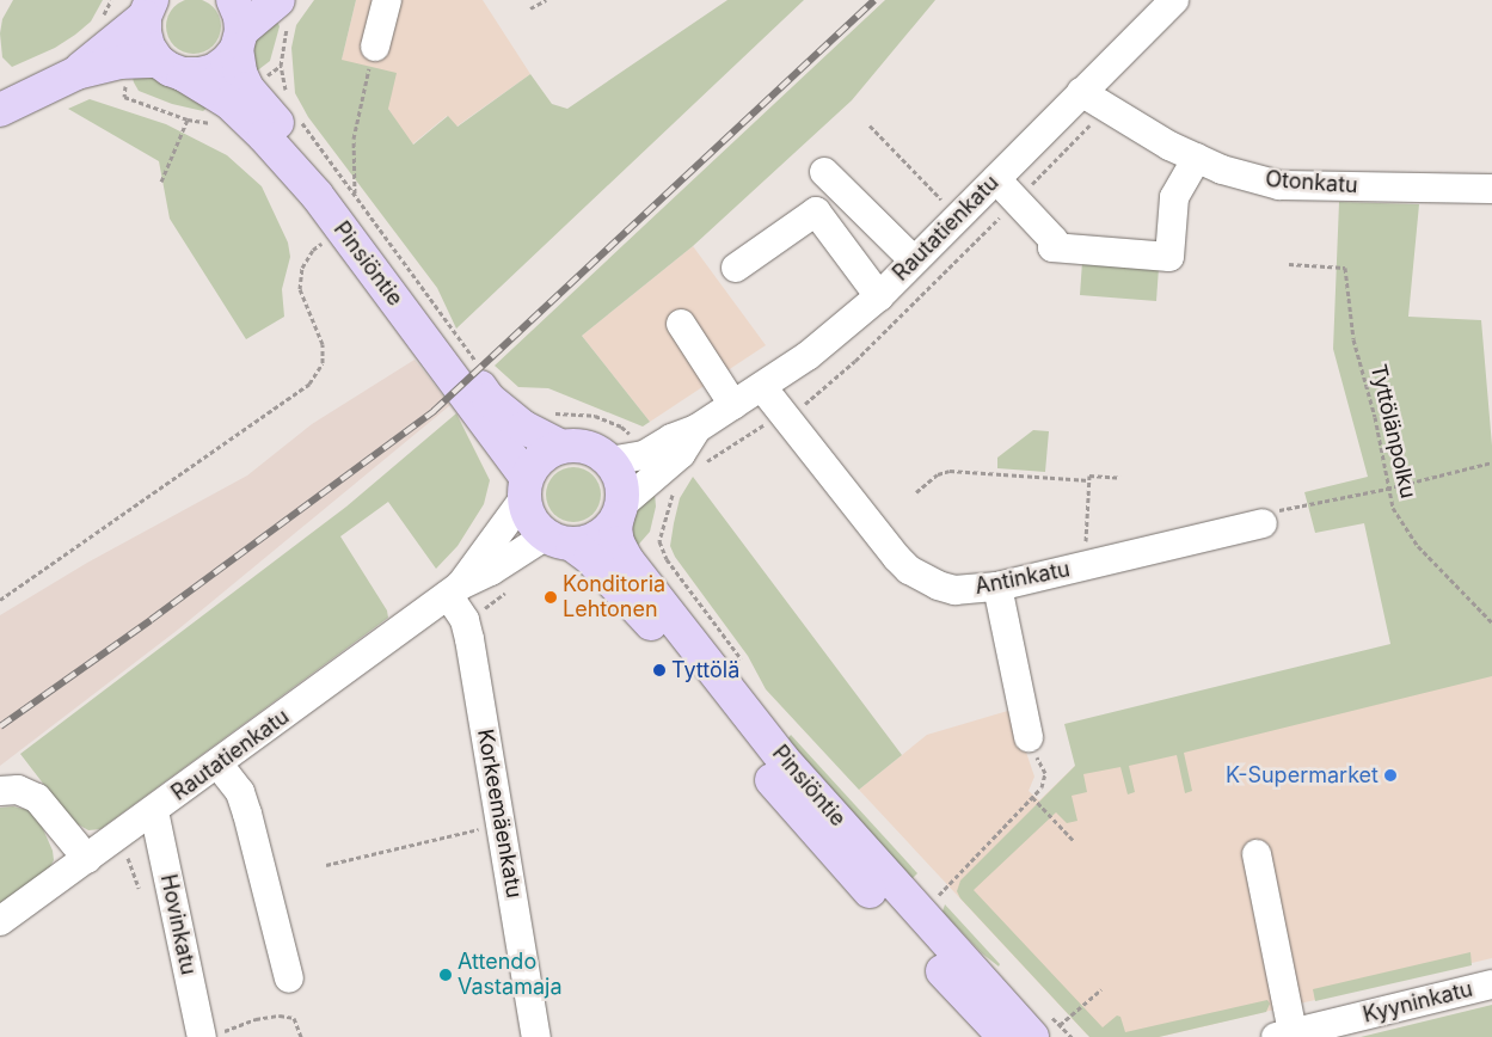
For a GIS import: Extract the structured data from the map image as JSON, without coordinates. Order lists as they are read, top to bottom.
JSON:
{
  "streets": {
    "main road": ["Pinsiöntie"],
    "street": [
      "Otonkatu",
      "Rautatienkatu",
      "Antinkatu",
      "Korkeemäenkatu",
      "Hovinkatu",
      "Kyyninkatu"
    ],
    "path": ["Tyttölänpolku"]
  },
  "crossings": [
    ["Otonkatu", "Rautatienkatu"],
    ["Rautatienkatu", "Pinsiöntie"],
    ["Rautatienkatu", "Antinkatu"],
    ["Rautatienkatu", "Korkeemäenkatu"],
    ["Rautatienkatu", "Hovinkatu"]
  ],
  "places": [
    "Konditoria Lehtonen",
    "Tyttölä",
    "K-Supermarket",
    "Attendo Vastamaja"
  ]
}
